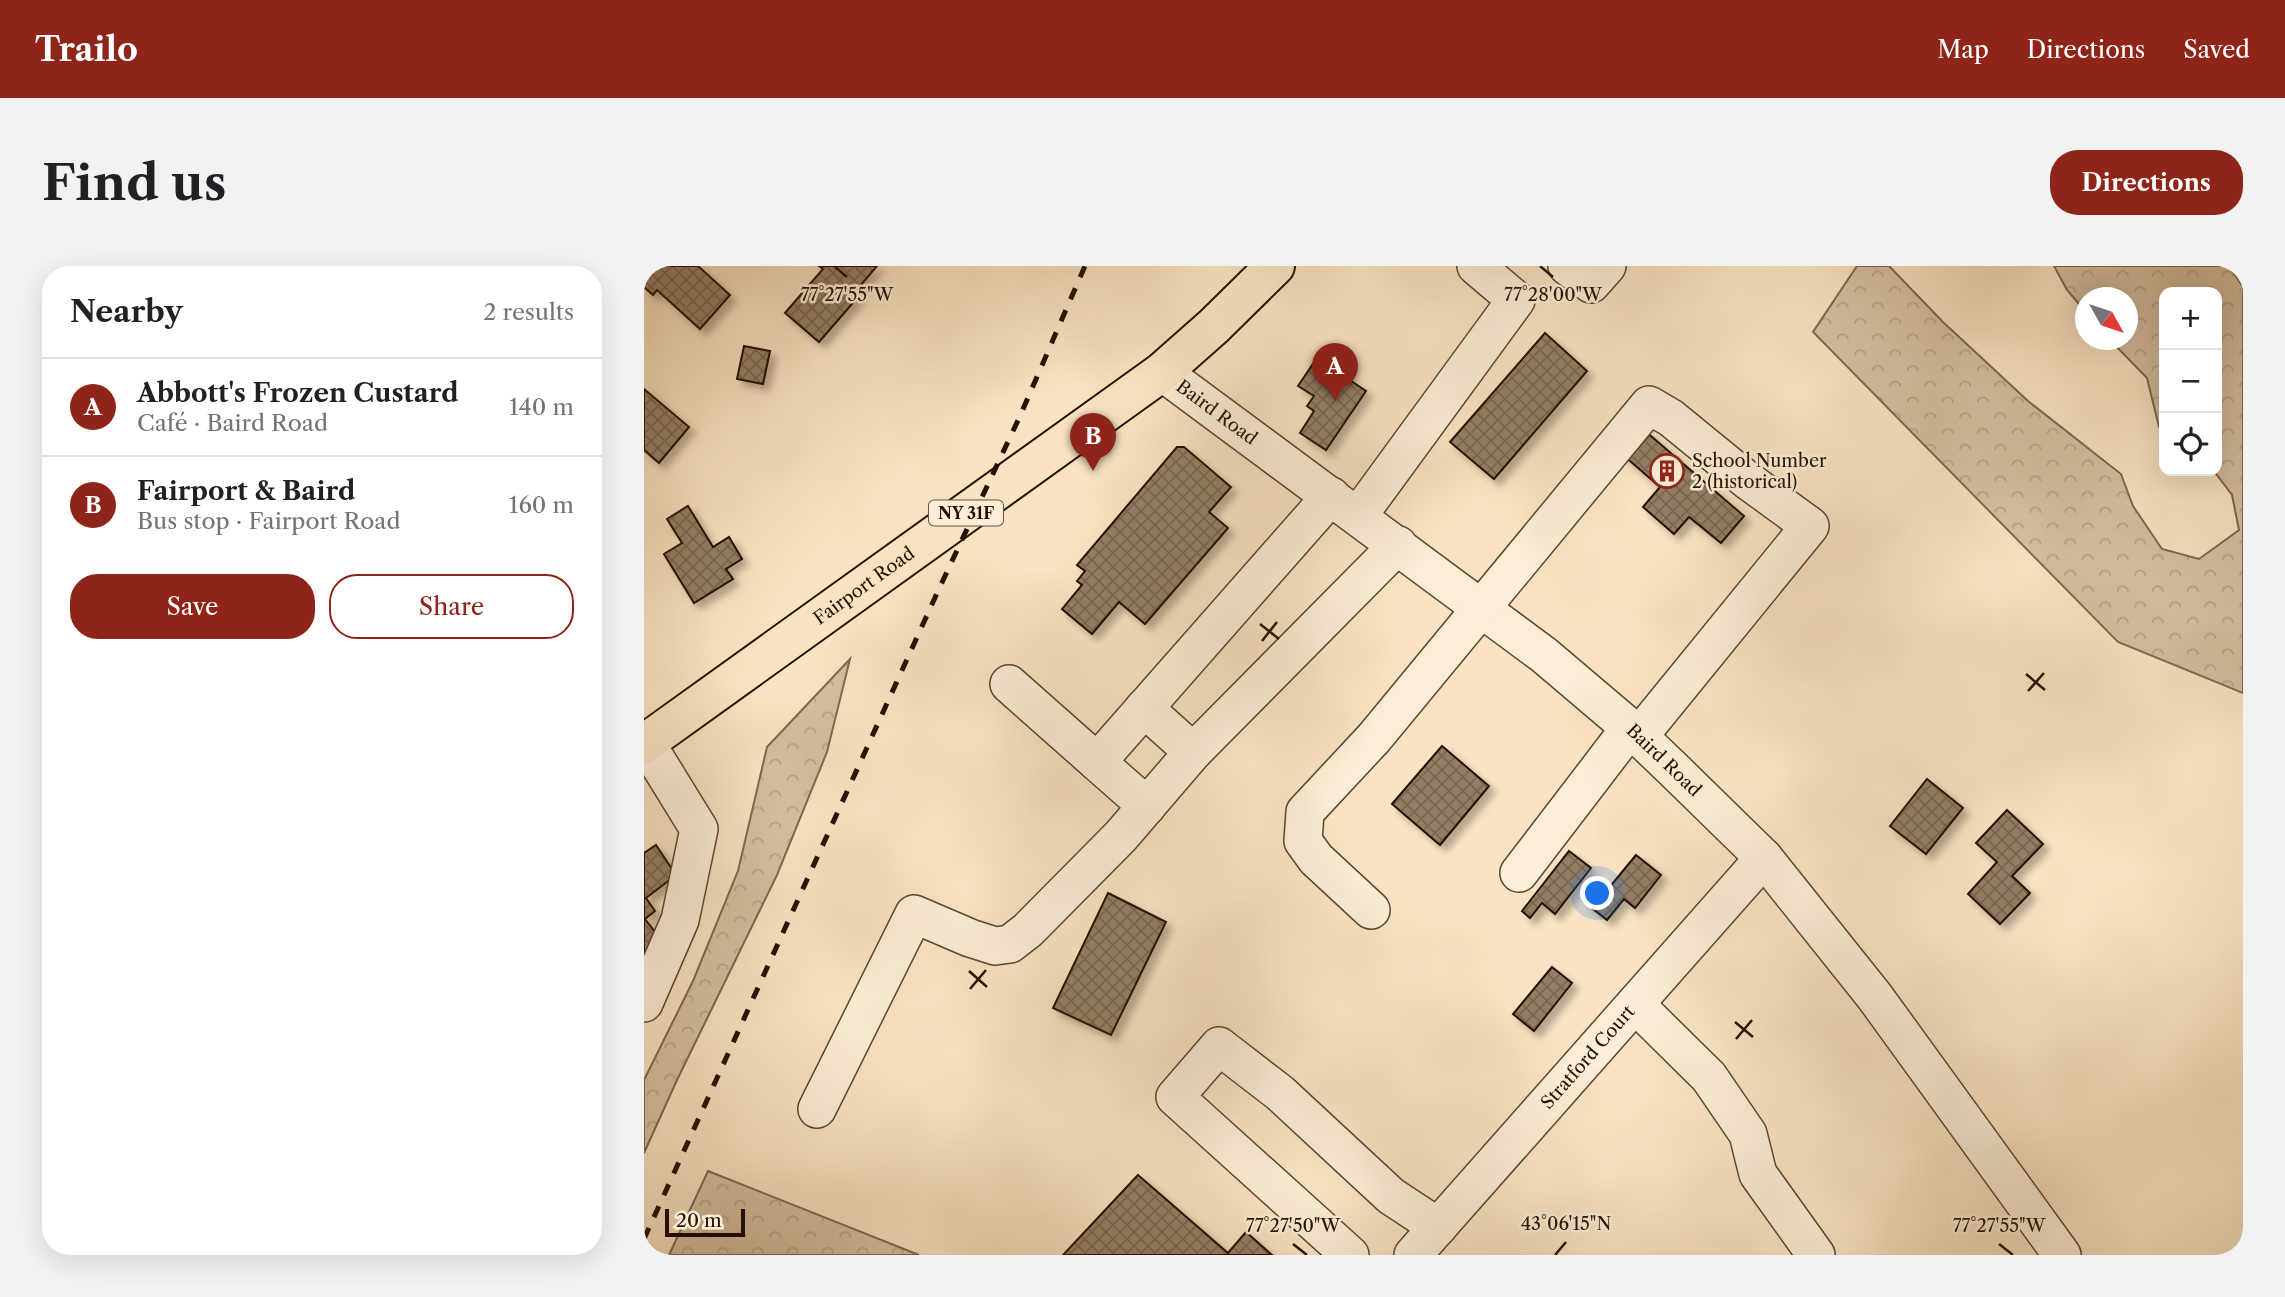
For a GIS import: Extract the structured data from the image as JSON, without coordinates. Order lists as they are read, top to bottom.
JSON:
{
  "streets": {
    "main road": ["NY 31F", "Fairport Road"],
    "street": ["Baird Road", "Stratford Court"]
  },
  "crossings": [
    ["Baird Road", "Fairport Road"],
    ["Baird Road", "Stratford Court"]
  ],
  "places": {
    "building": ["School Number 2 (historical)"]
  },
  "scale_bar": "20 m",
  "north": "bottom right",
  "page": {
    "header": "Trailo",
    "nav": ["Map", "Directions", "Saved"],
    "buttons": [
      "Directions",
      ["Save", "Share"]
    ],
    "title": "Find us",
    "heading": ["Nearby", "2 results"],
    "map_buttons": ["+", "−"],
    "pins": ["A", "B"],
    "list": [
      {
        "mark": "A",
        "name": "Abbott's Frozen Custard",
        "note": "Café · Baird Road",
        "value": "140 m"
      },
      {
        "mark": "B",
        "name": "Fairport & Baird",
        "note": "Bus stop · Fairport Road",
        "value": "160 m"
      }
    ],
    "scale": "20 m"
  },
  "coordinates": [
    "77°28'00\"W",
    "77°27'55\"W",
    "43°06'15\"N",
    "77°27'50\"W"
  ]
}
